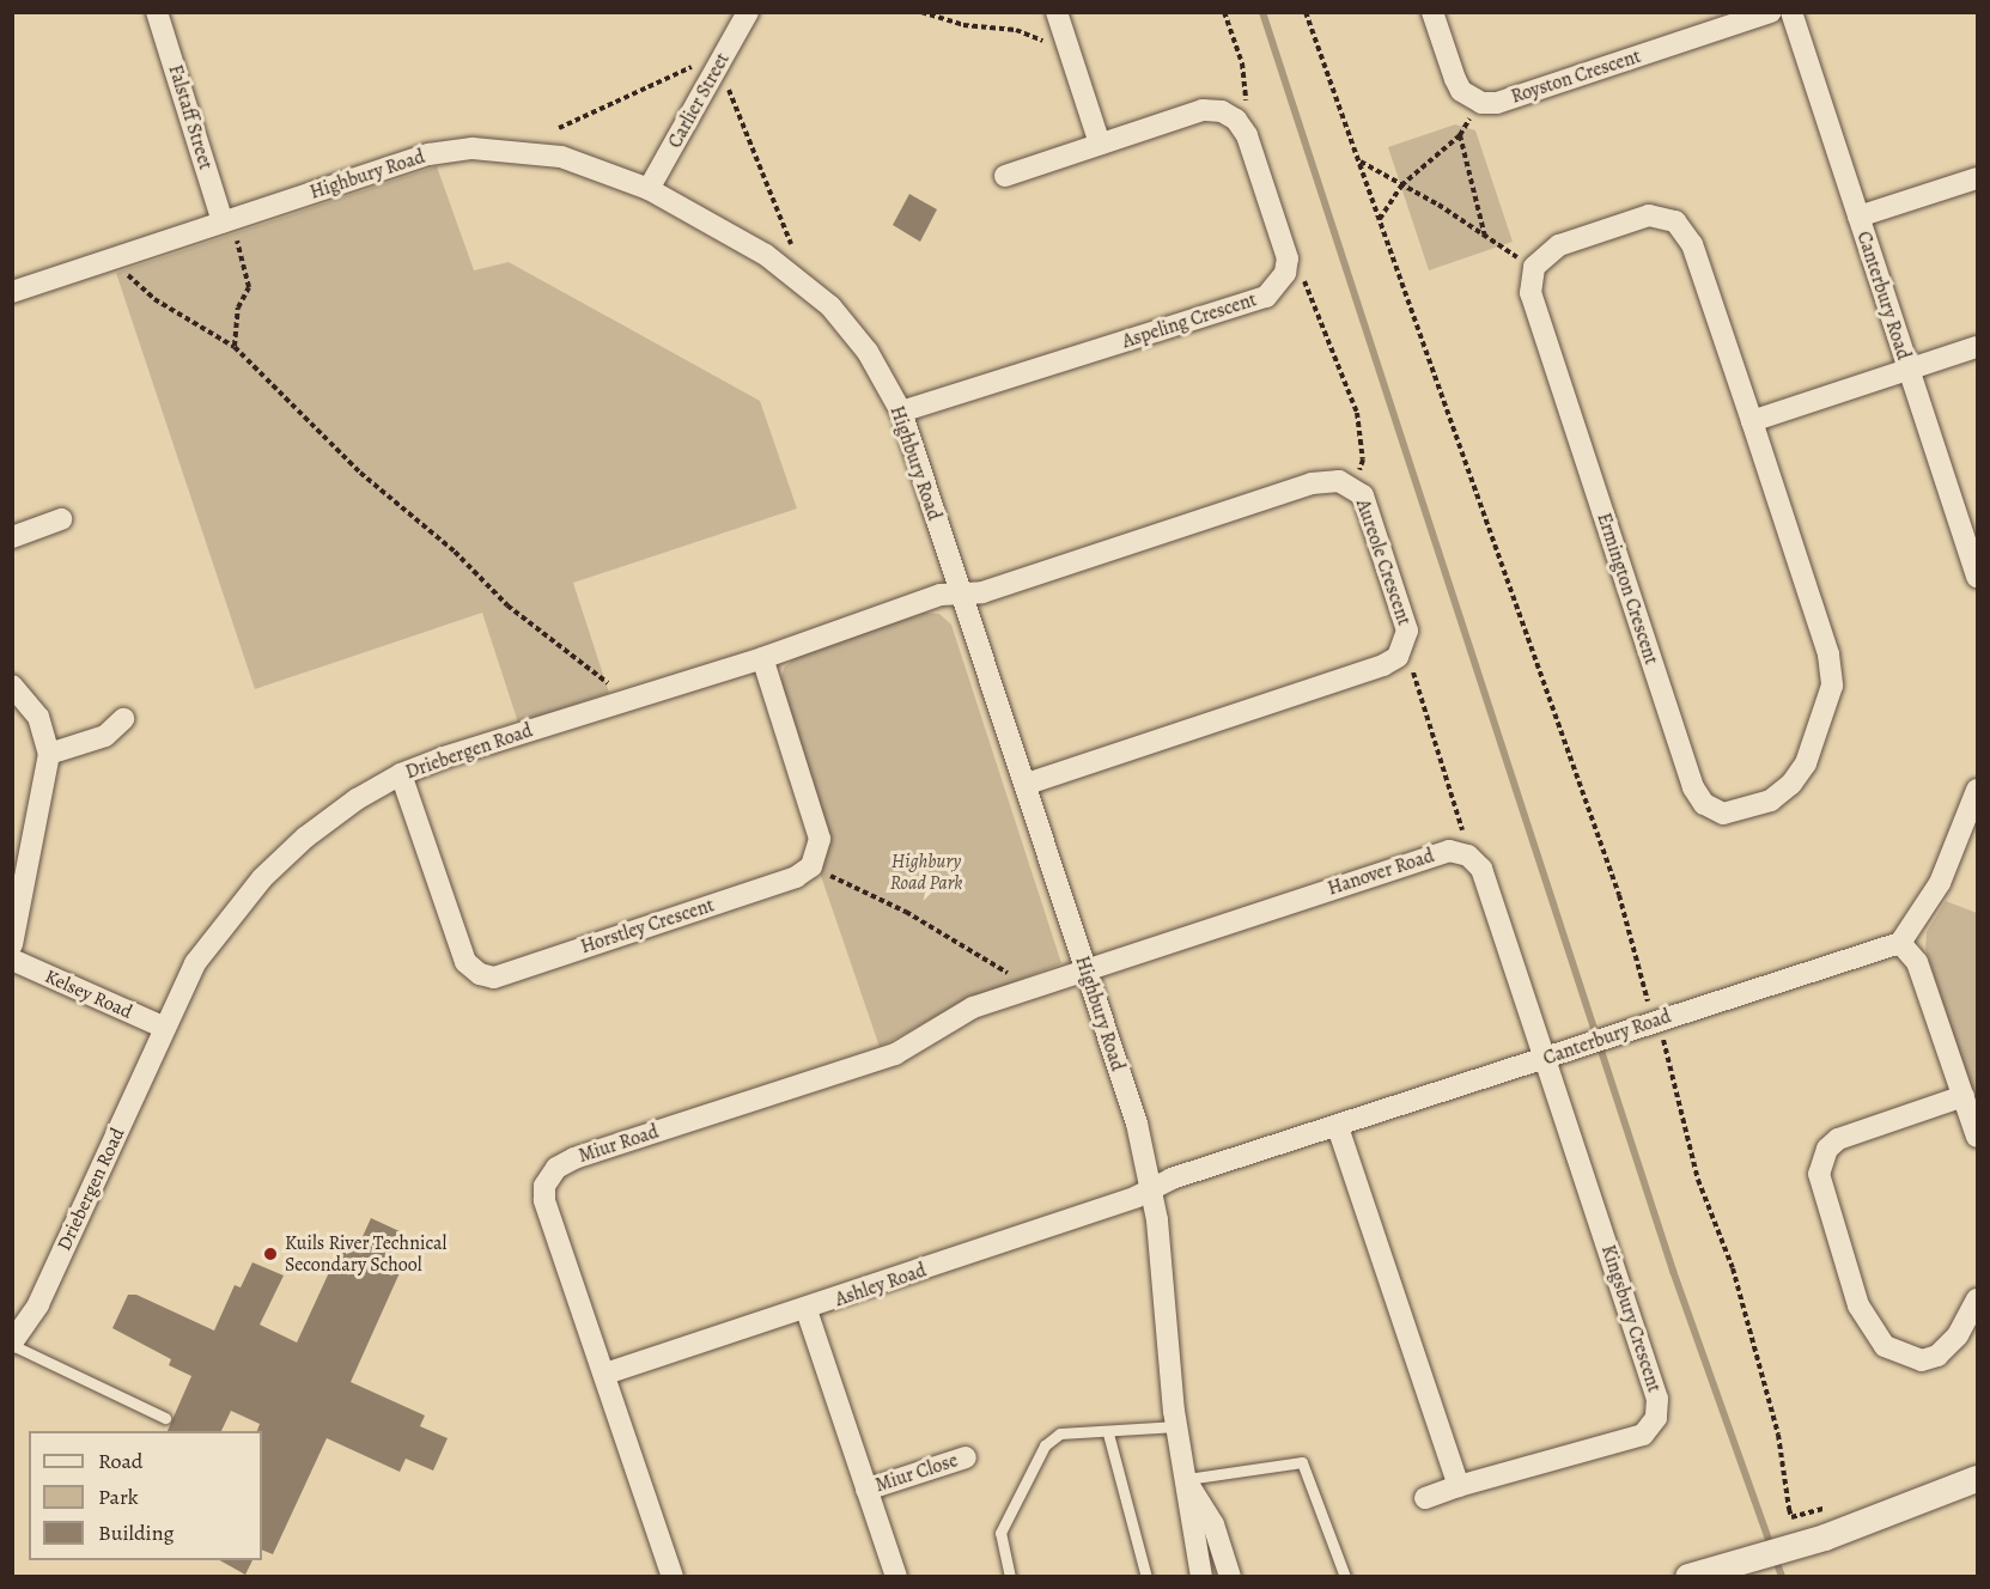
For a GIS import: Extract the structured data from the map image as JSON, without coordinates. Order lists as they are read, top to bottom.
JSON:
{
  "streets": {
    "street": [
      "Royston Crescent",
      "Carlier Street",
      "Falstaff Street",
      "Highbury Road",
      "Canterbury Road",
      "Aspeling Crescent",
      "Aureole Crescent",
      "Ermington Crescent",
      "Driebergen Road",
      "Hanover Road",
      "Horstley Crescent",
      "Kelsey Road",
      "Miur Road",
      "Ashley Road",
      "Kingsbury Crescent",
      "Miur Close"
    ]
  },
  "crossings": [
    ["Carlier Street", "Highbury Road"],
    ["Falstaff Street", "Highbury Road"],
    ["Highbury Road", "Canterbury Road"],
    ["Highbury Road", "Aspeling Crescent"],
    ["Highbury Road", "Aureole Crescent"],
    ["Highbury Road", "Driebergen Road"],
    ["Highbury Road", "Hanover Road"],
    ["Highbury Road", "Miur Road"],
    ["Highbury Road", "Ashley Road"],
    ["Canterbury Road", "Hanover Road"],
    ["Canterbury Road", "Ashley Road"],
    ["Canterbury Road", "Kingsbury Crescent"],
    ["Aureole Crescent", "Driebergen Road"],
    ["Driebergen Road", "Horstley Crescent"],
    ["Driebergen Road", "Kelsey Road"],
    ["Hanover Road", "Miur Road"],
    ["Hanover Road", "Kingsbury Crescent"],
    ["Miur Road", "Ashley Road"]
  ],
  "parks": ["Highbury Road Park"],
  "places": ["Kuils River Technical Secondary School"],
  "legend": ["Road", "Park", "Building"]
}
